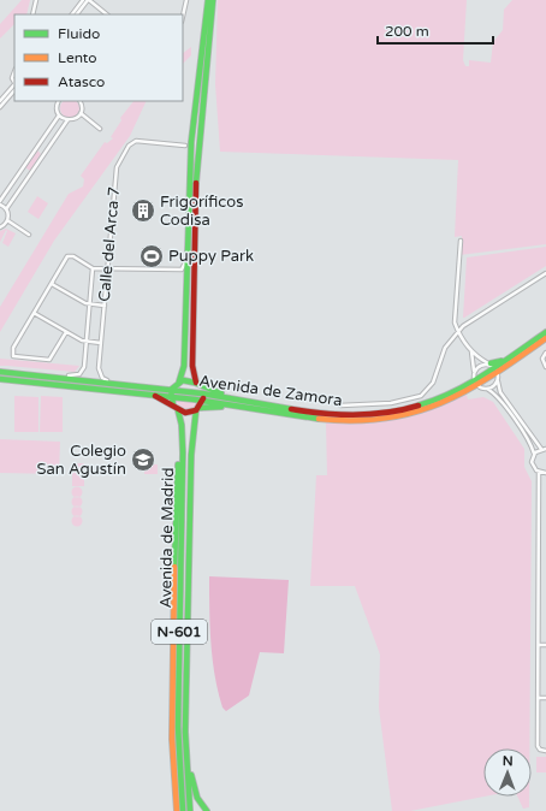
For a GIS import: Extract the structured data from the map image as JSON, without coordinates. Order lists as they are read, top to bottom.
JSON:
{
  "streets": {
    "main road": ["Avenida de Zamora", "Avenida de Madrid", "N-601"],
    "street": ["Calle del Arca 7"]
  },
  "crossings": [
    ["Calle del Arca 7", "Avenida de Zamora"]
  ],
  "places": {
    "building": ["Frigoríficos Codisa"],
    "sports": ["Puppy Park"],
    "school or university": ["Colegio San Agustín"]
  },
  "legend": ["Fluido", "Lento", "Atasco"],
  "scale_bar": "200 m",
  "north": "top"
}
